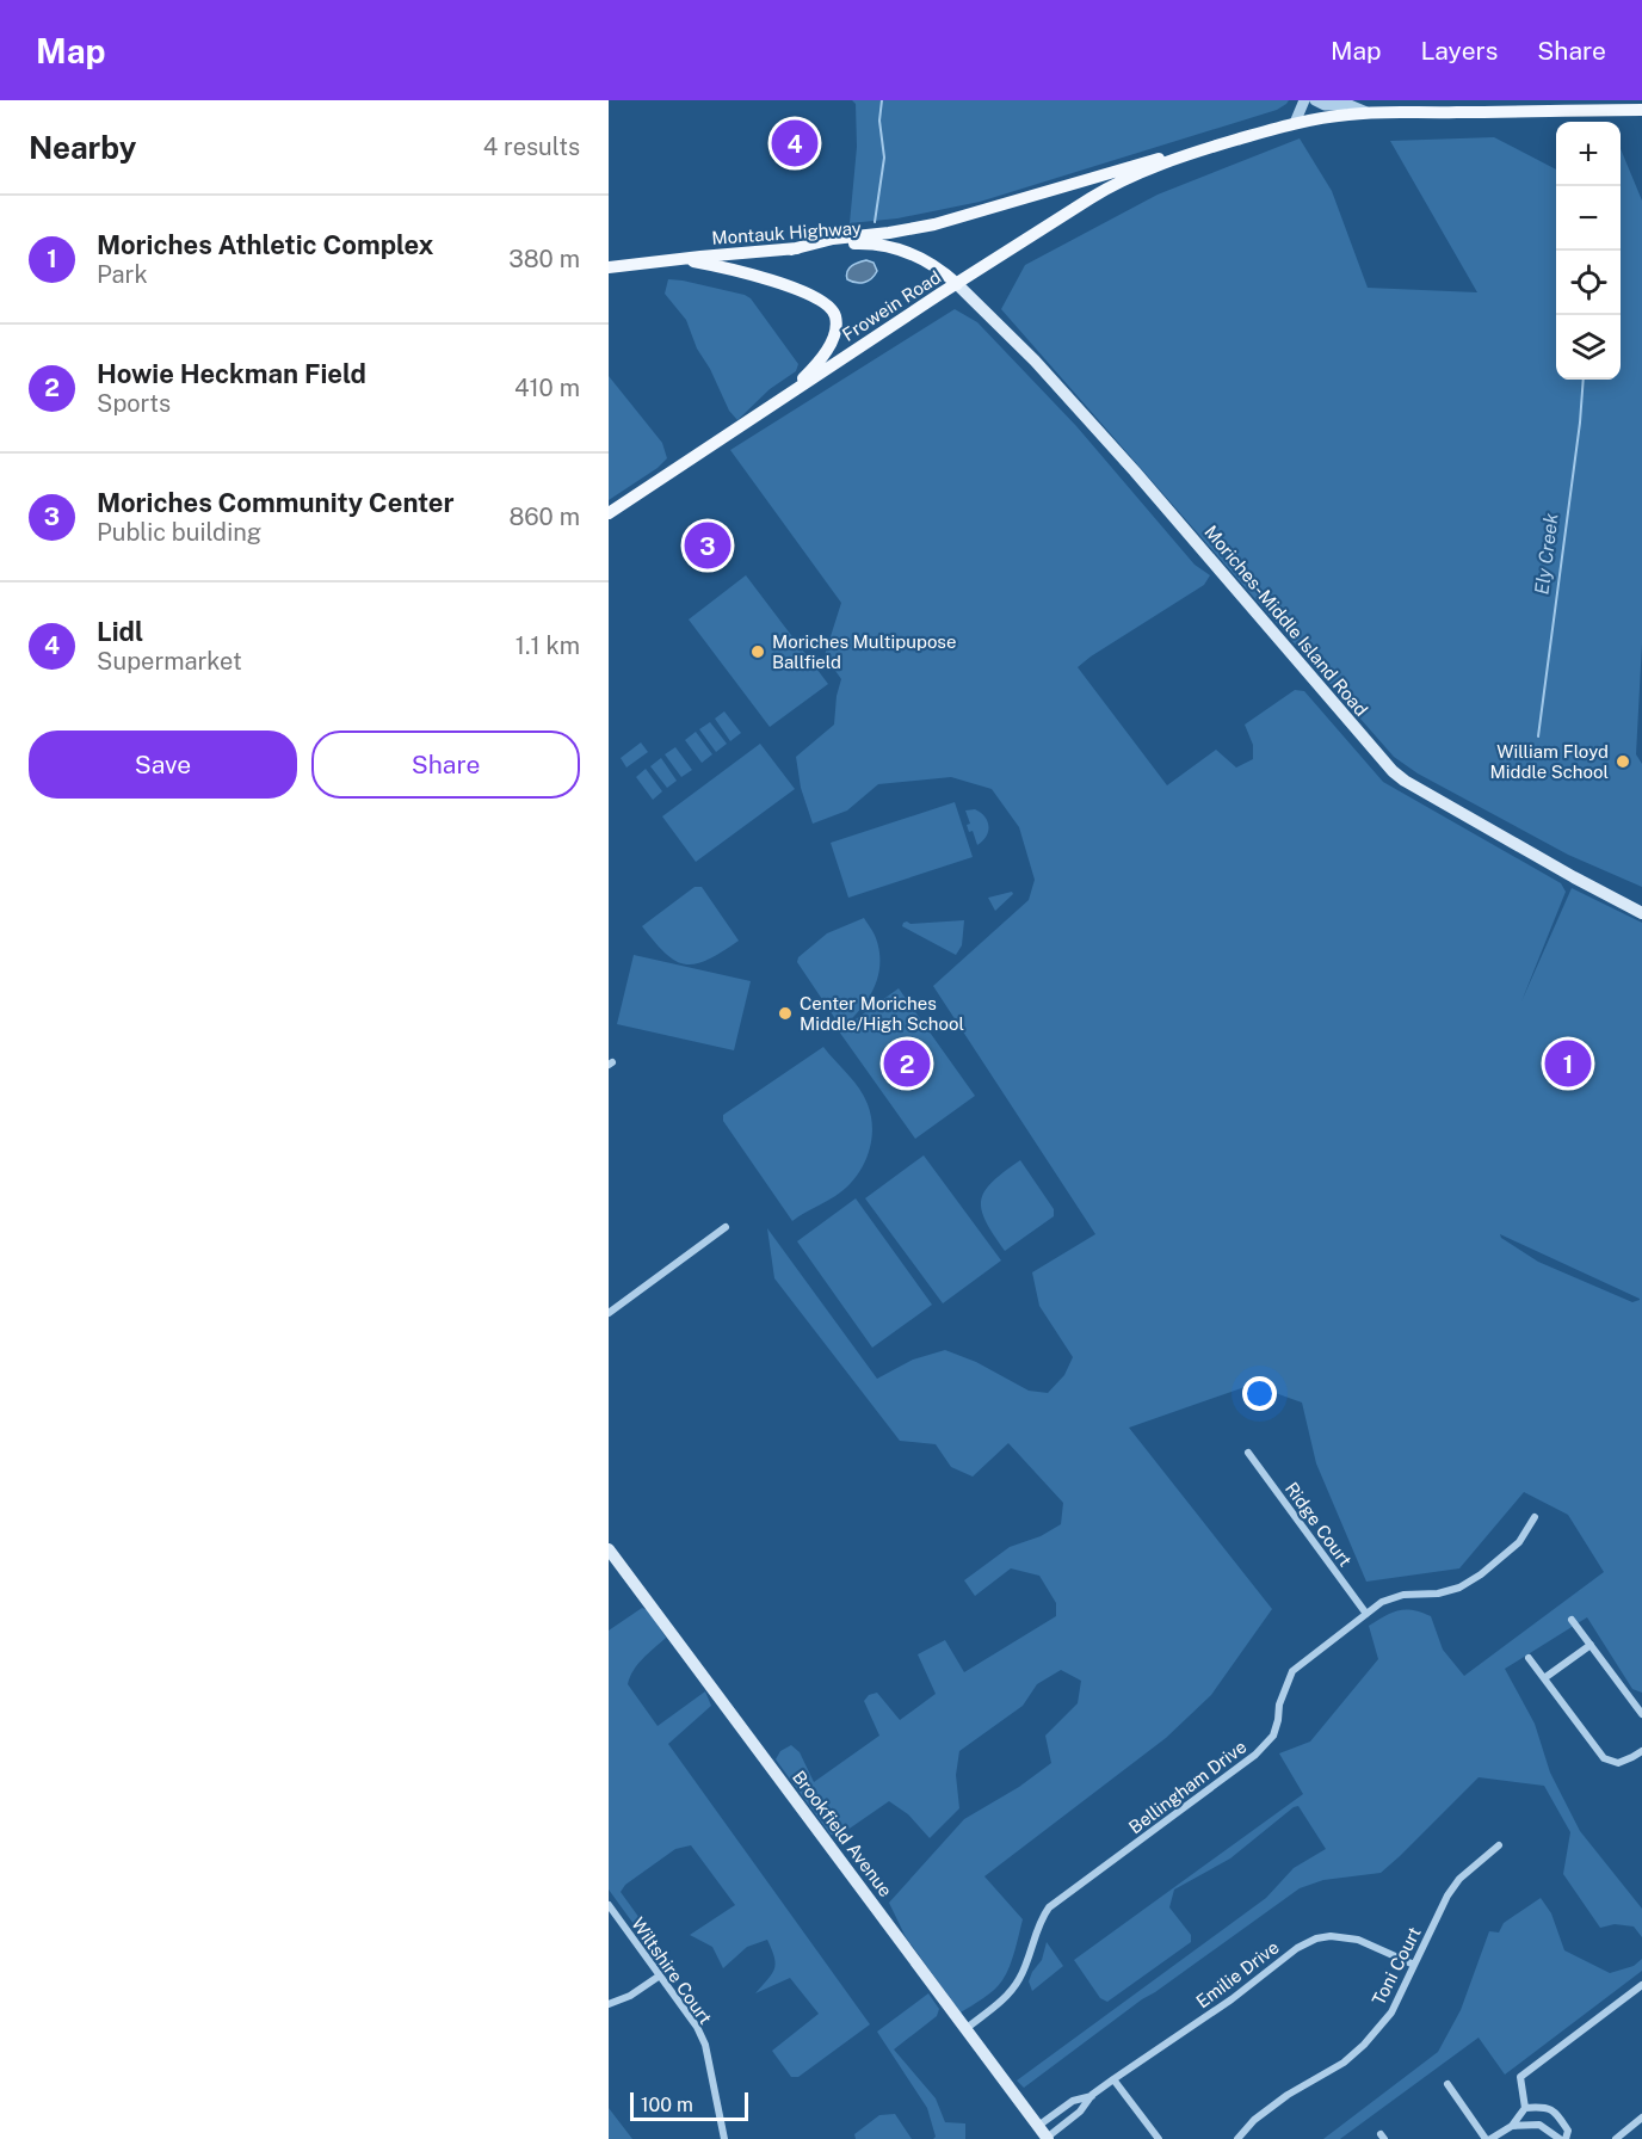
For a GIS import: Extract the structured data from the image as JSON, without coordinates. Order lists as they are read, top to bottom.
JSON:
{
  "streets": {
    "main road": [
      "Montauk Highway",
      "Frowein Road",
      "Moriches-Middle Island Road",
      "Brookfield Avenue"
    ],
    "street": [
      "Ridge Court",
      "Bellingham Drive",
      "Toni Court",
      "Wiltshire Court",
      "Emilie Drive"
    ]
  },
  "crossings": [
    ["Montauk Highway", "Frowein Road"],
    ["Montauk Highway", "Moriches-Middle Island Road"],
    ["Frowein Road", "Moriches-Middle Island Road"],
    ["Ridge Court", "Bellingham Drive"],
    ["Bellingham Drive", "Brookfield Avenue"],
    ["Brookfield Avenue", "Emilie Drive"],
    ["Toni Court", "Emilie Drive"]
  ],
  "water": ["Ely Creek"],
  "places": ["Moriches Multipupose Ballfield", "William Floyd Middle School", "Center Moriches Middle/High School"],
  "scale_bar": "100 m",
  "page": {
    "header": "Map",
    "nav": ["Map", "Layers", "Share"],
    "heading": ["Nearby", "4 results"],
    "pins": [
      "4",
      "3",
      "1",
      "2"
    ],
    "map_buttons": ["+", "−"],
    "list": [
      {
        "mark": "1",
        "name": "Moriches Athletic Complex",
        "note": "Park",
        "value": "380 m"
      },
      {
        "mark": "2",
        "name": "Howie Heckman Field",
        "note": "Sports",
        "value": "410 m"
      },
      {
        "mark": "3",
        "name": "Moriches Community Center",
        "note": "Public building",
        "value": "860 m"
      },
      {
        "mark": "4",
        "name": "Lidl",
        "note": "Supermarket",
        "value": "1.1 km"
      }
    ],
    "buttons": ["Save", "Share"],
    "scale": "100 m"
  }
}
